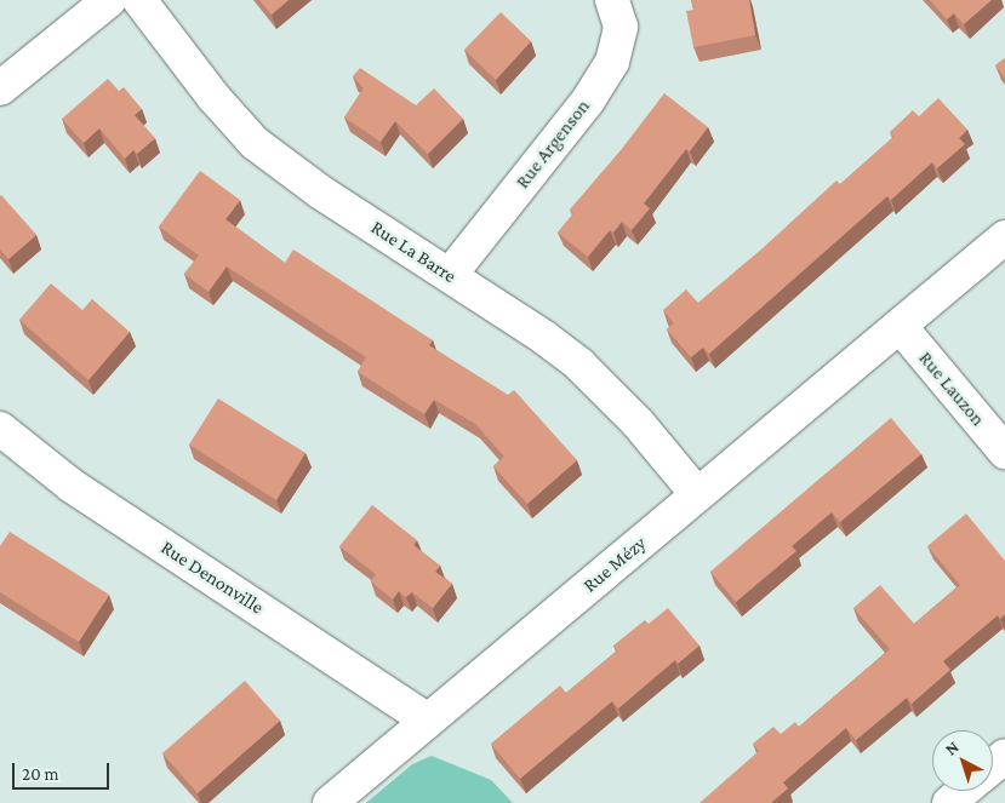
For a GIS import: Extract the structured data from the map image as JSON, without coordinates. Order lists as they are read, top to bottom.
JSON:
{
  "streets": {
    "street": [
      "Rue Argenson",
      "Rue La Barre",
      "Rue Lauzon",
      "Rue Mézy",
      "Rue Denonville"
    ]
  },
  "crossings": [
    ["Rue Argenson", "Rue La Barre"],
    ["Rue La Barre", "Rue Mézy"],
    ["Rue Lauzon", "Rue Mézy"],
    ["Rue Mézy", "Rue Denonville"]
  ],
  "scale_bar": "20 m",
  "north": "top left"
}
